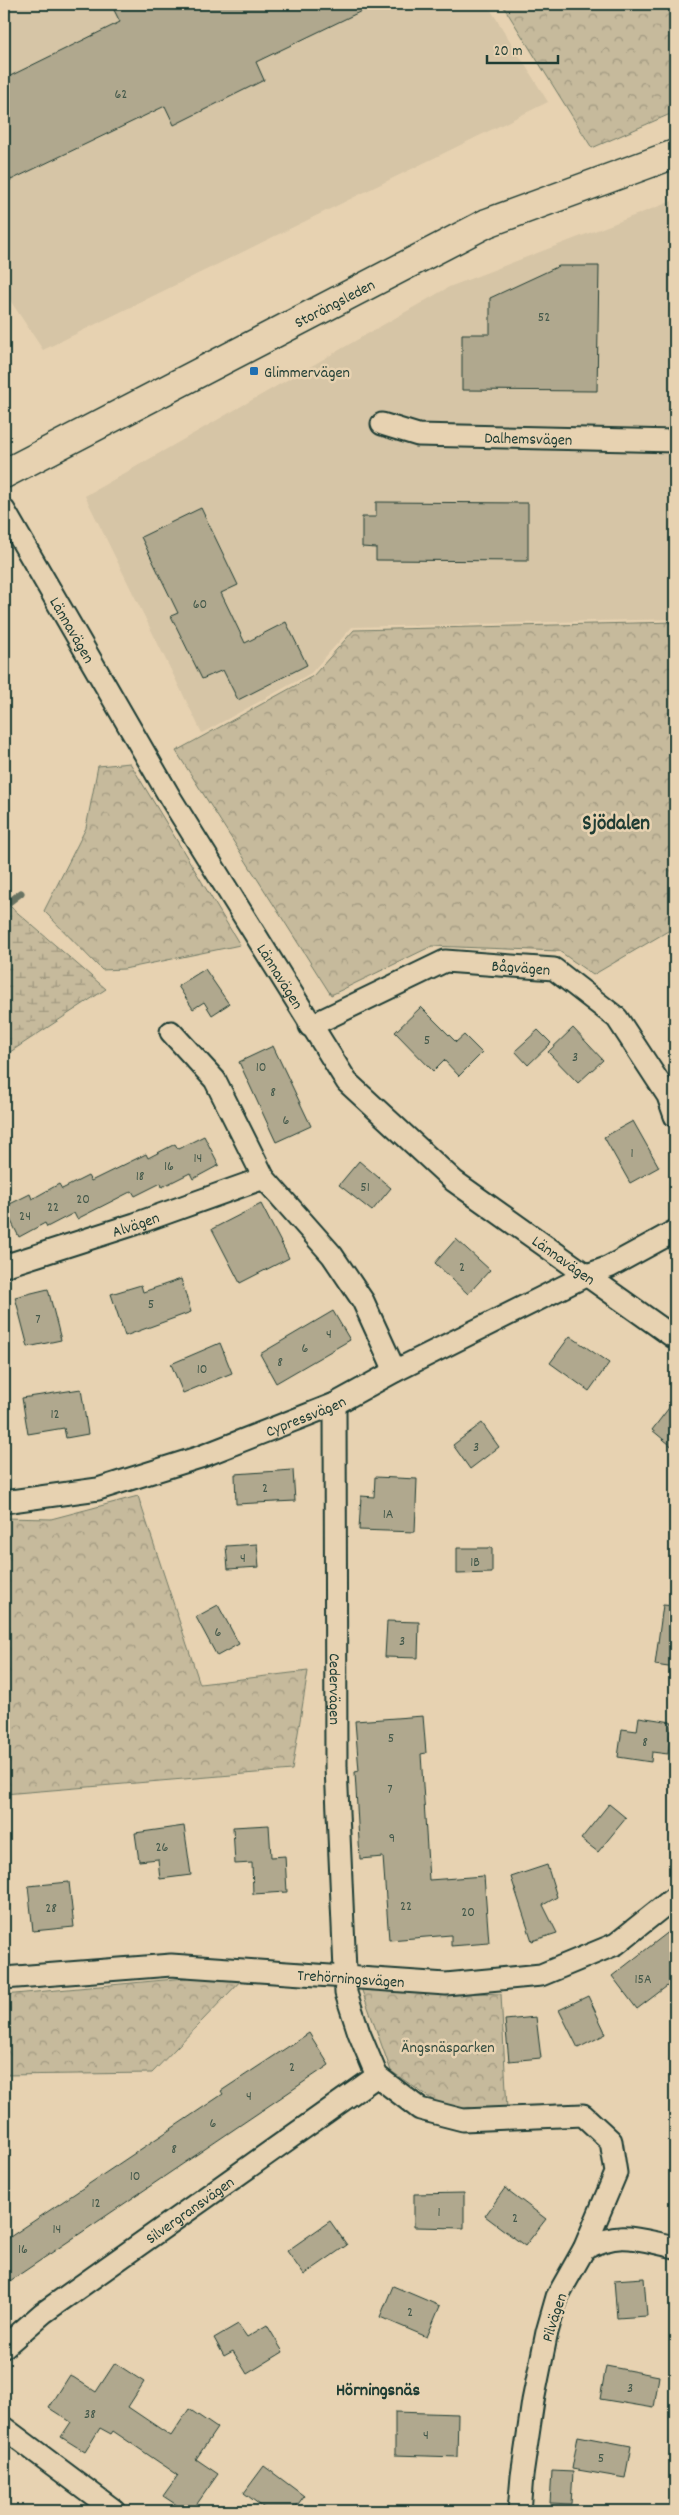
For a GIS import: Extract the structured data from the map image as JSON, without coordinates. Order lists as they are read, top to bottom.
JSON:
{
  "streets": {
    "main road": ["Storängsleden"],
    "street": [
      "Dalhemsvägen",
      "Lännavägen",
      "Bågvägen",
      "Alvägen",
      "Cypressvägen",
      "Cedervägen",
      "Trehörningsvägen",
      "Silvergransvägen",
      "Pilvägen"
    ]
  },
  "crossings": [
    ["Lännavägen", "Bågvägen"],
    ["Lännavägen", "Cypressvägen"],
    ["Cypressvägen", "Cedervägen"],
    ["Cedervägen", "Trehörningsvägen"],
    ["Silvergransvägen", "Pilvägen"]
  ],
  "districts": ["Sjödalen", "Hörningsnäs"],
  "parks": ["Ängsnäsparken"],
  "places": {
    "transit": ["Glimmervägen"]
  },
  "house_numbers": [
    "62",
    "52",
    "60",
    "5",
    "3",
    "10",
    "8",
    "6",
    "1",
    "14",
    "16",
    "18",
    "51",
    "20",
    "22",
    "24",
    "2",
    "5",
    "7",
    "4",
    "6",
    "8",
    "10",
    "12",
    "3",
    "2",
    "1A",
    "4",
    "1B",
    "6",
    "3",
    "5",
    "8",
    "7",
    "9",
    "26",
    "22",
    "28",
    "20",
    "15A",
    "2",
    "4",
    "6",
    "8",
    "10",
    "12",
    "1",
    "2",
    "14",
    "16",
    "2",
    "3",
    "38",
    "4",
    "5"
  ],
  "scale_bar": "20 m"
}
